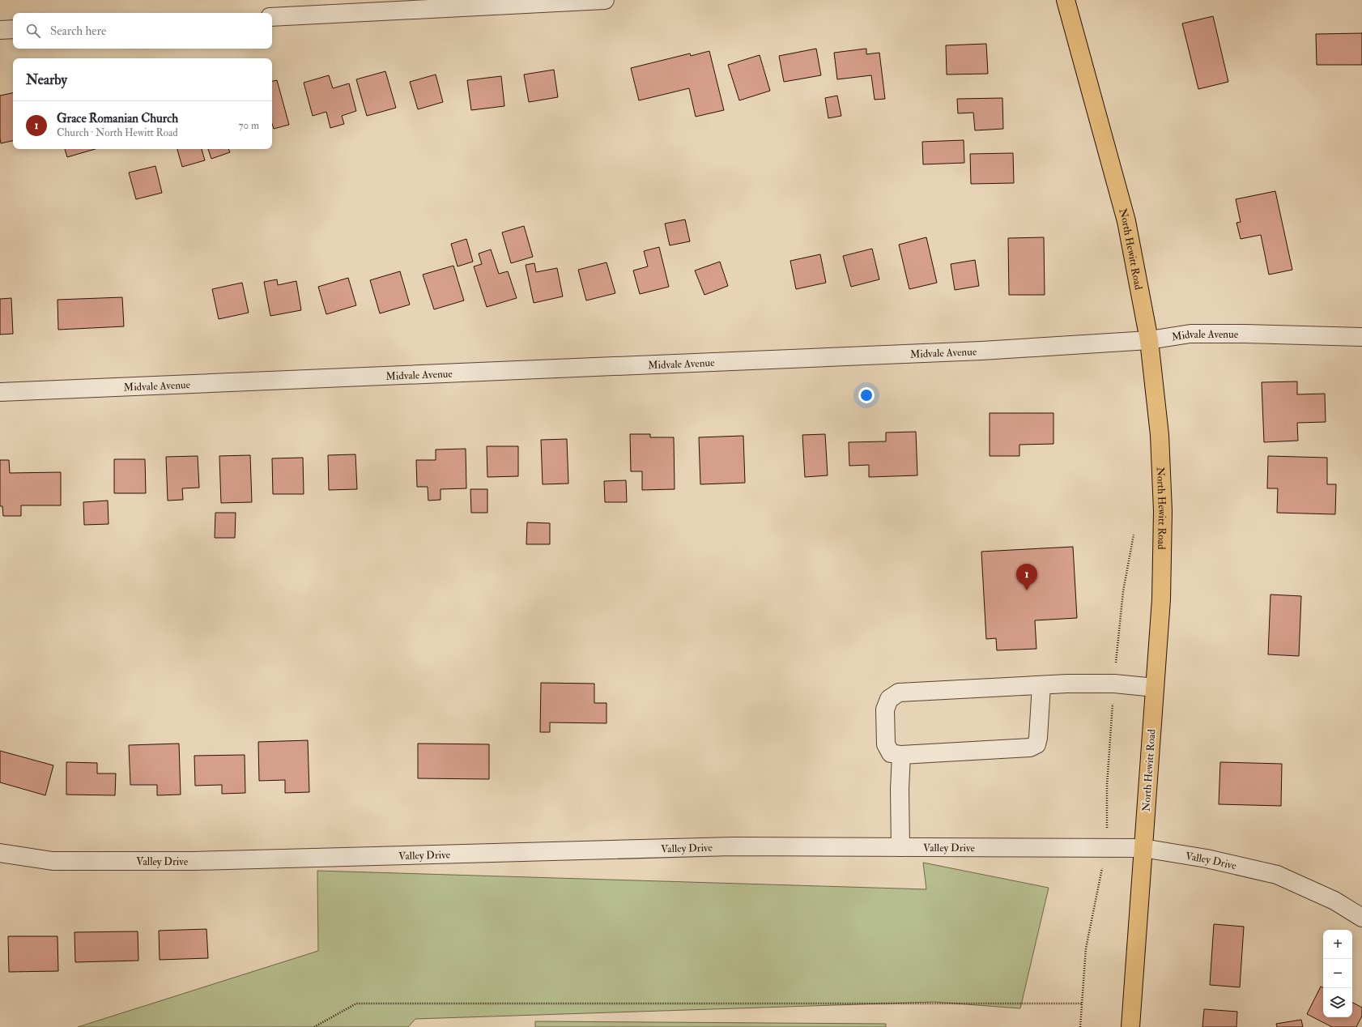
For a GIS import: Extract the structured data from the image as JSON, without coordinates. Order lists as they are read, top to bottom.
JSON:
{
  "streets": {
    "main road": ["North Hewitt Road"],
    "street": ["Midvale Avenue", "Valley Drive"]
  },
  "crossings": [
    ["North Hewitt Road", "Midvale Avenue"],
    ["North Hewitt Road", "Valley Drive"]
  ],
  "page": {
    "search": "Search here",
    "heading": "Nearby",
    "list": [
      {
        "mark": "1",
        "name": "Grace Romanian Church",
        "note": "Church · North Hewitt Road",
        "value": "70 m"
      }
    ],
    "pins": "1",
    "map_buttons": ["+", "−"]
  }
}
